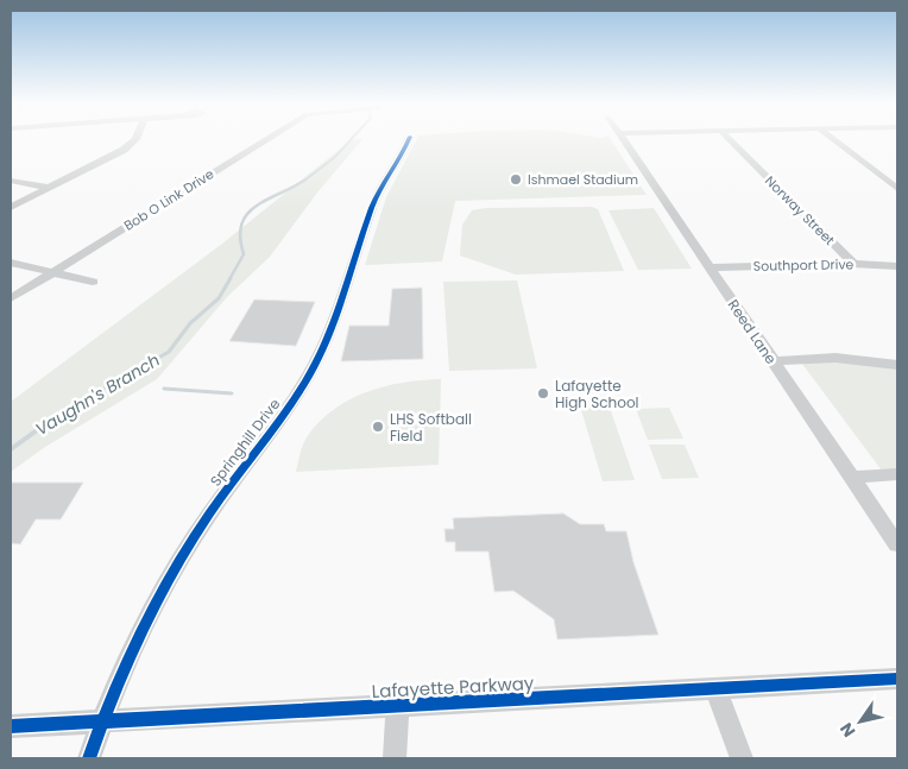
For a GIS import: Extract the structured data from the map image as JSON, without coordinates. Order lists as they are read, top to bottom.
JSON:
{
  "streets": {
    "street": [
      "Bob O Link Drive",
      "Norway Street",
      "Southport Drive",
      "Reed Lane",
      "Springhill Drive",
      "Lafayette Parkway"
    ]
  },
  "crossings": [
    ["Norway Street", "Southport Drive"],
    ["Southport Drive", "Reed Lane"],
    ["Springhill Drive", "Lafayette Parkway"]
  ],
  "water": ["Vaughn's Branch"],
  "places": ["Ishmael Stadium", "Lafayette High School", "LHS Softball Field"],
  "north": "bottom left"
}
